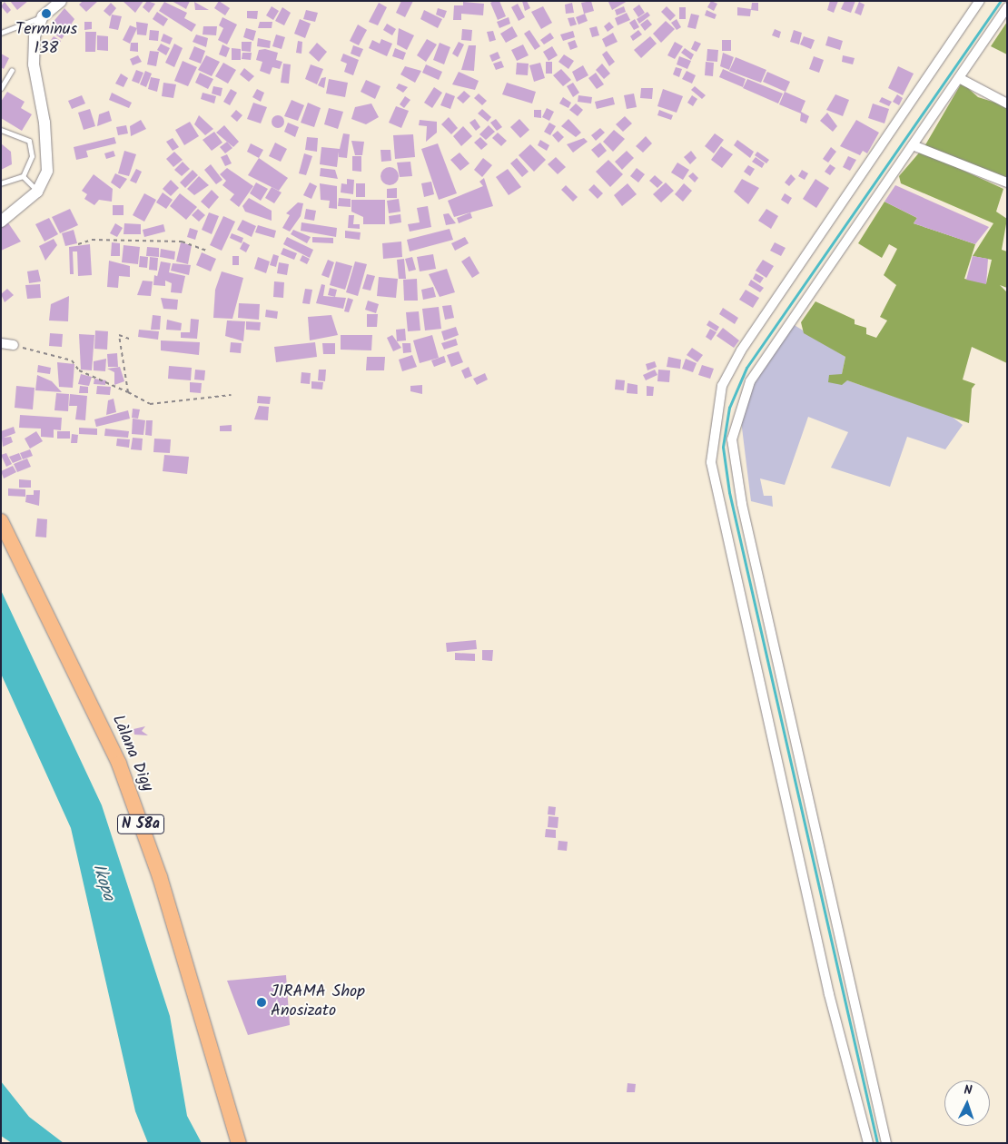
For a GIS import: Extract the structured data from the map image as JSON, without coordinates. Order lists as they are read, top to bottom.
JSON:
{
  "streets": {
    "main road": ["Làlana Digy", "N 58a"]
  },
  "water": ["Ikopa"],
  "places": ["Terminus 138", "JIRAMA Shop Anosizato"],
  "north": "top"
}
